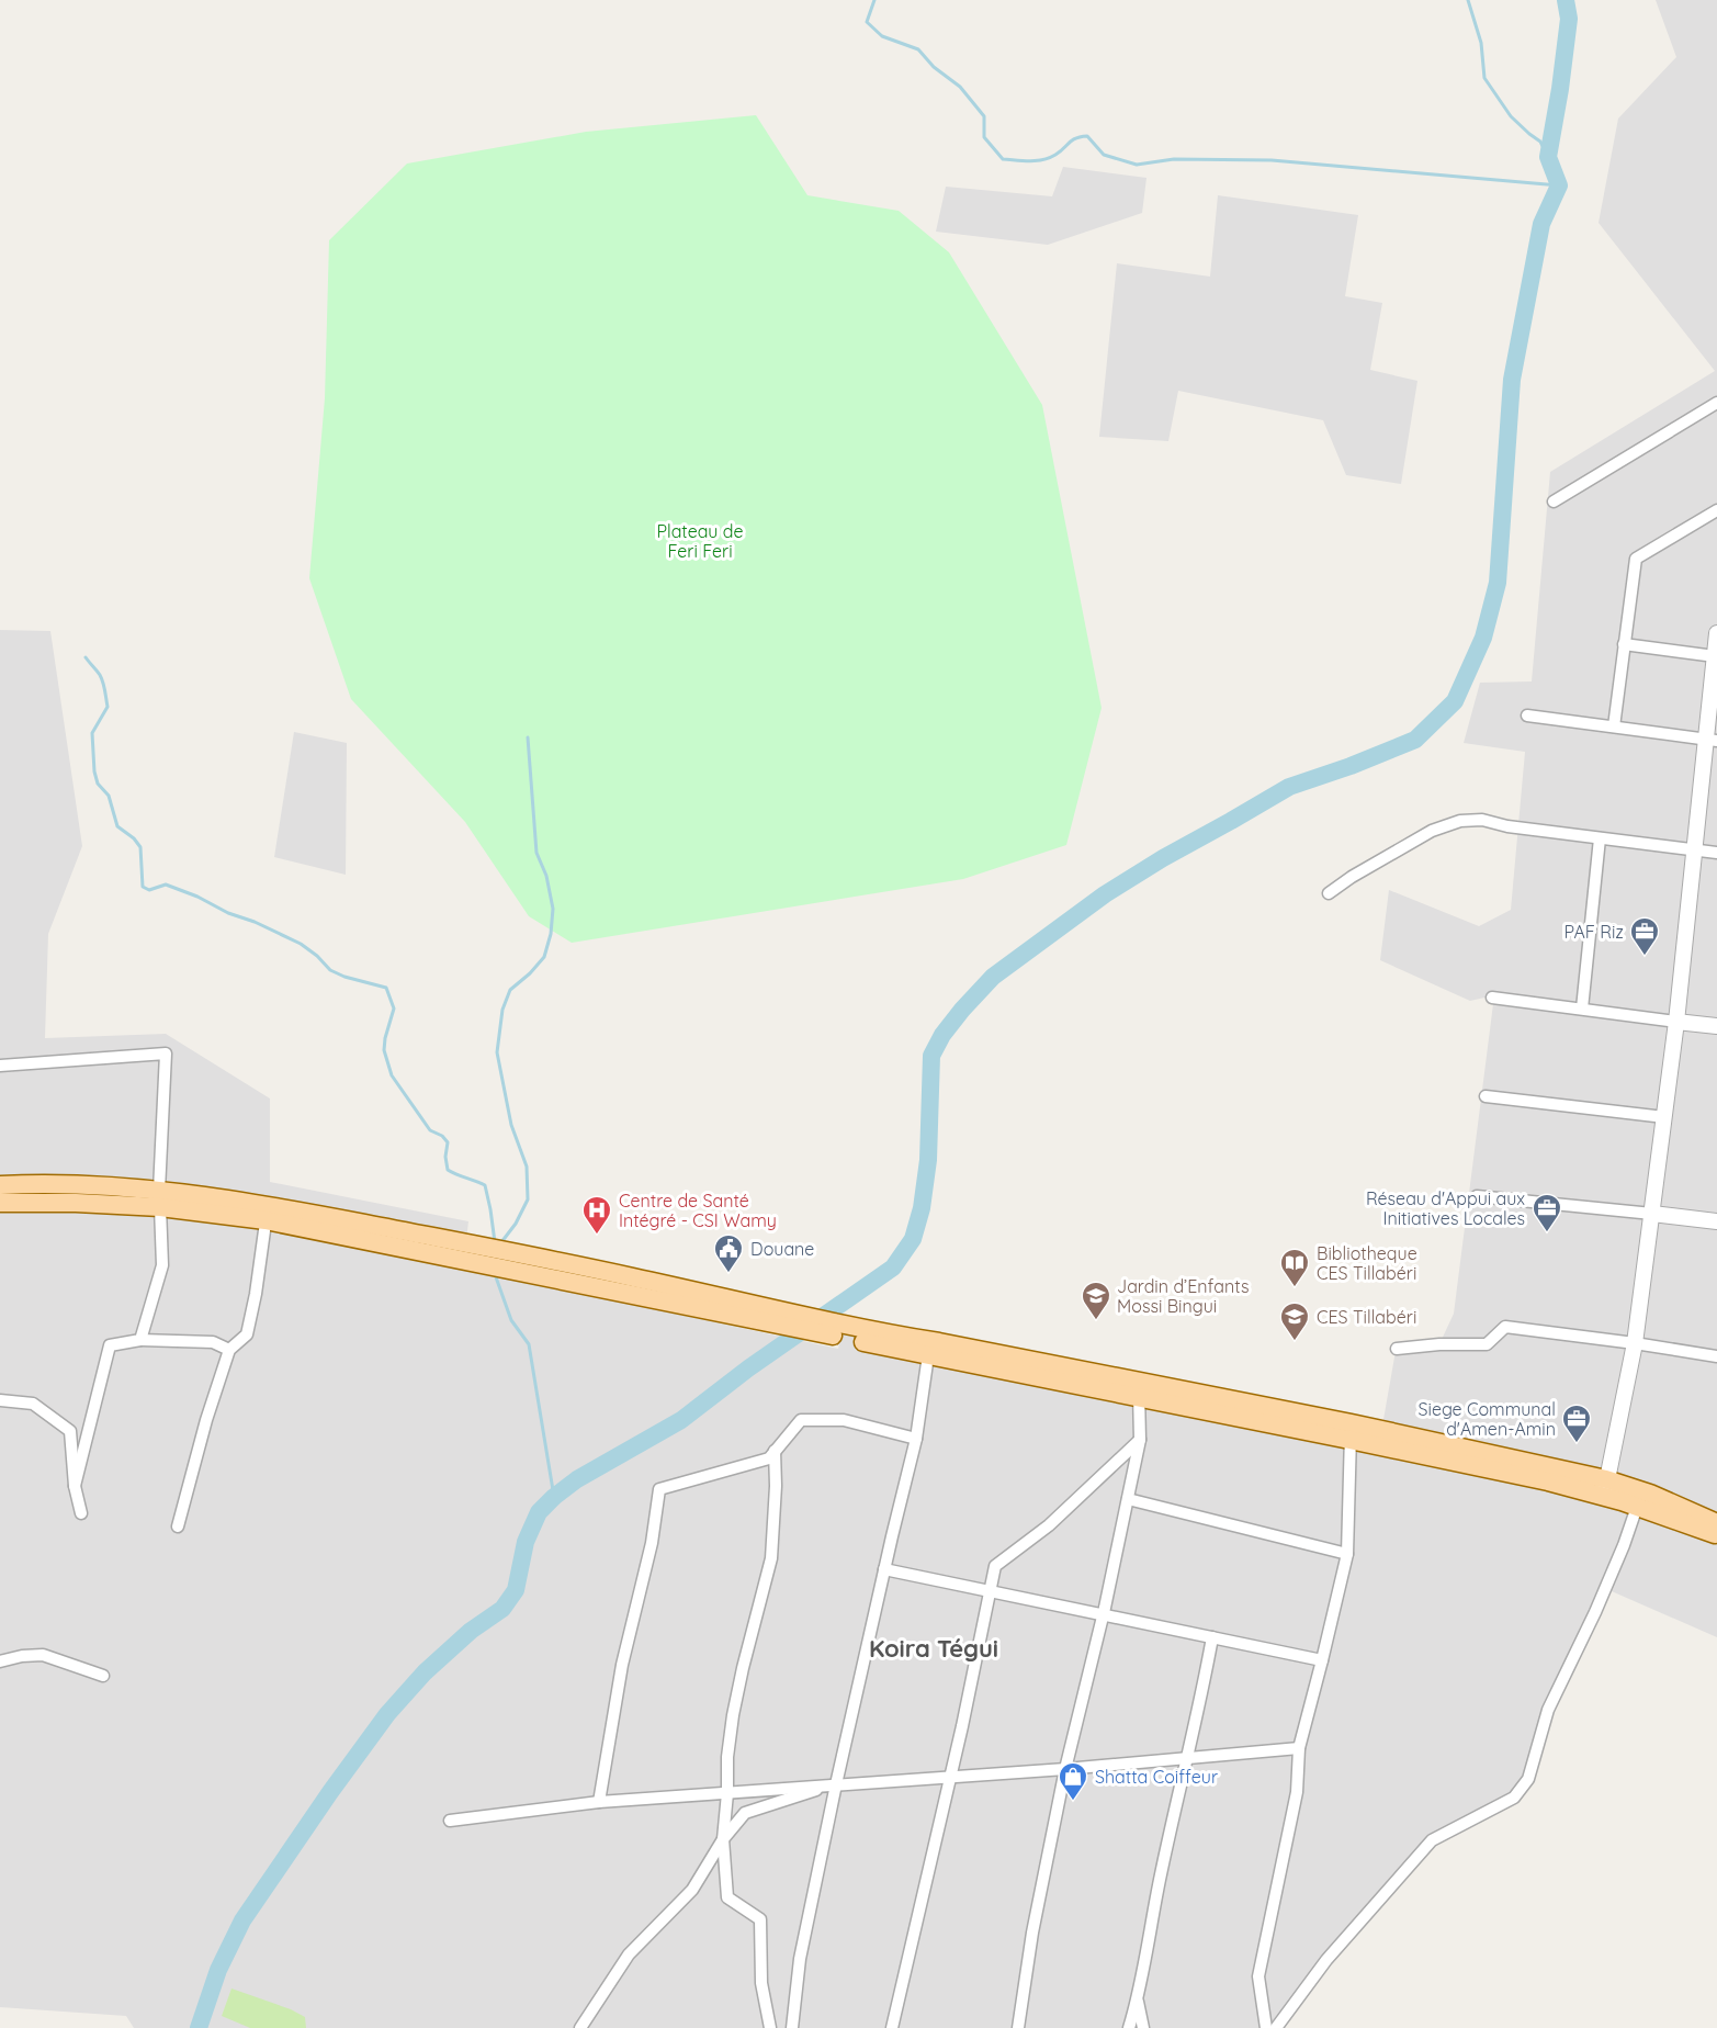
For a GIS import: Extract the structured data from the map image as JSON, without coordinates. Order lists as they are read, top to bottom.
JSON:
{
  "districts": ["Koira Tégui"],
  "parks": ["Plateau de Feri Feri"],
  "places": {
    "office": ["PAF Riz", "Réseau d'Appui aux Initiatives Locales", "Siege Communal d'Amen-Amin"],
    "hospital": ["Centre de Santé Intégré - CSI Wamy"],
    "public building": ["Douane"],
    "library": ["Bibliotheque CES Tillabéri"],
    "school or university": ["Jardin d’Enfants Mossi Bingui", "CES Tillabéri"],
    "shop": ["Shatta Coiffeur"]
  }
}
